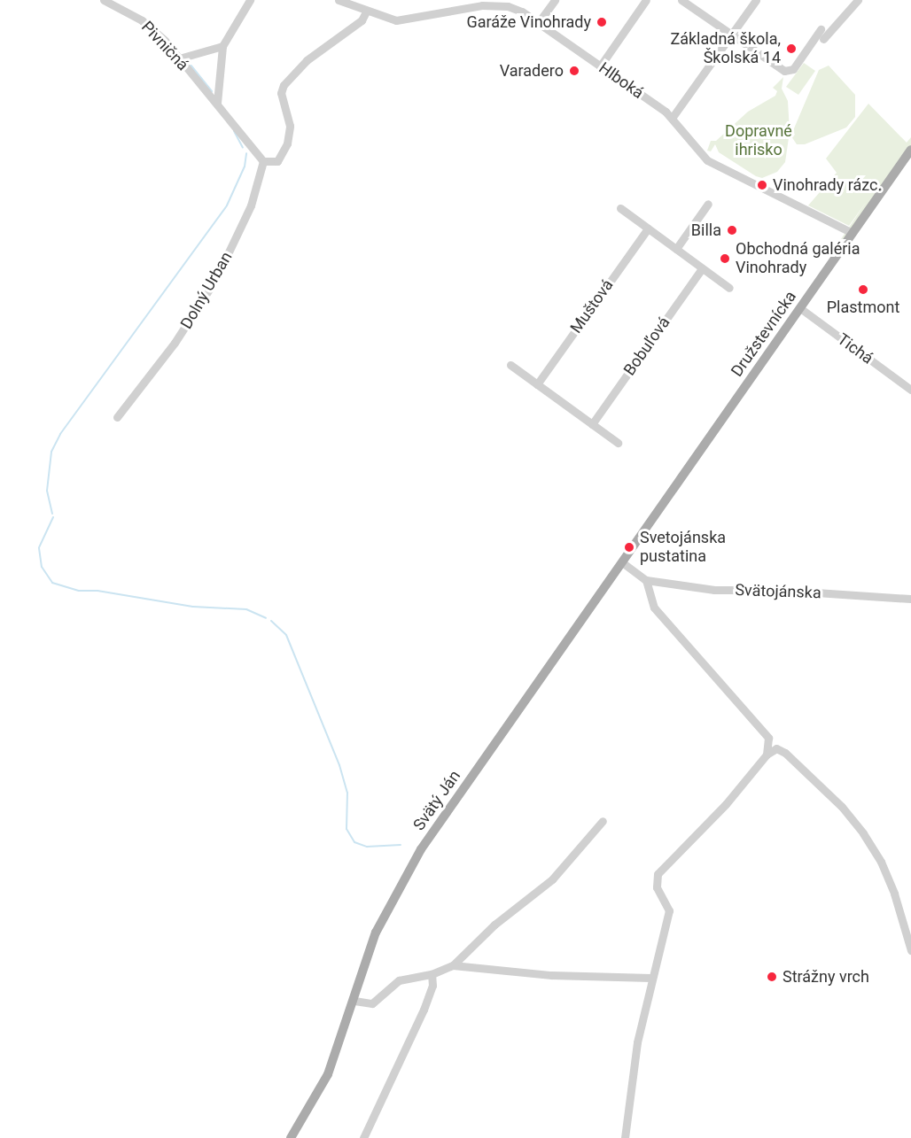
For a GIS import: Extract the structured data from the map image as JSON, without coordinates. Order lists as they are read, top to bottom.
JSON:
{
  "streets": {
    "main road": ["Družstevnícka", "Svätý Ján"],
    "street": [
      "Pivničná",
      "Hlboká",
      "Dolný Urban",
      "Muštová",
      "Bobuľová",
      "Tichá",
      "Svätojánska"
    ]
  },
  "crossings": [
    ["Pivničná", "Dolný Urban"],
    ["Hlboká", "Družstevnícka"],
    ["Družstevnícka", "Tichá"],
    ["Družstevnícka", "Svätý Ján"]
  ],
  "parks": ["Dopravné ihrisko"],
  "places": [
    "Garáže Vinohrady",
    "Základná škola, Školská 14",
    "Varadero",
    "Vinohrady rázc.",
    "Billa",
    "Obchodná galéria Vinohrady",
    "Plastmont",
    "Svetojánska pustatina",
    "Strážny vrch"
  ]
}
